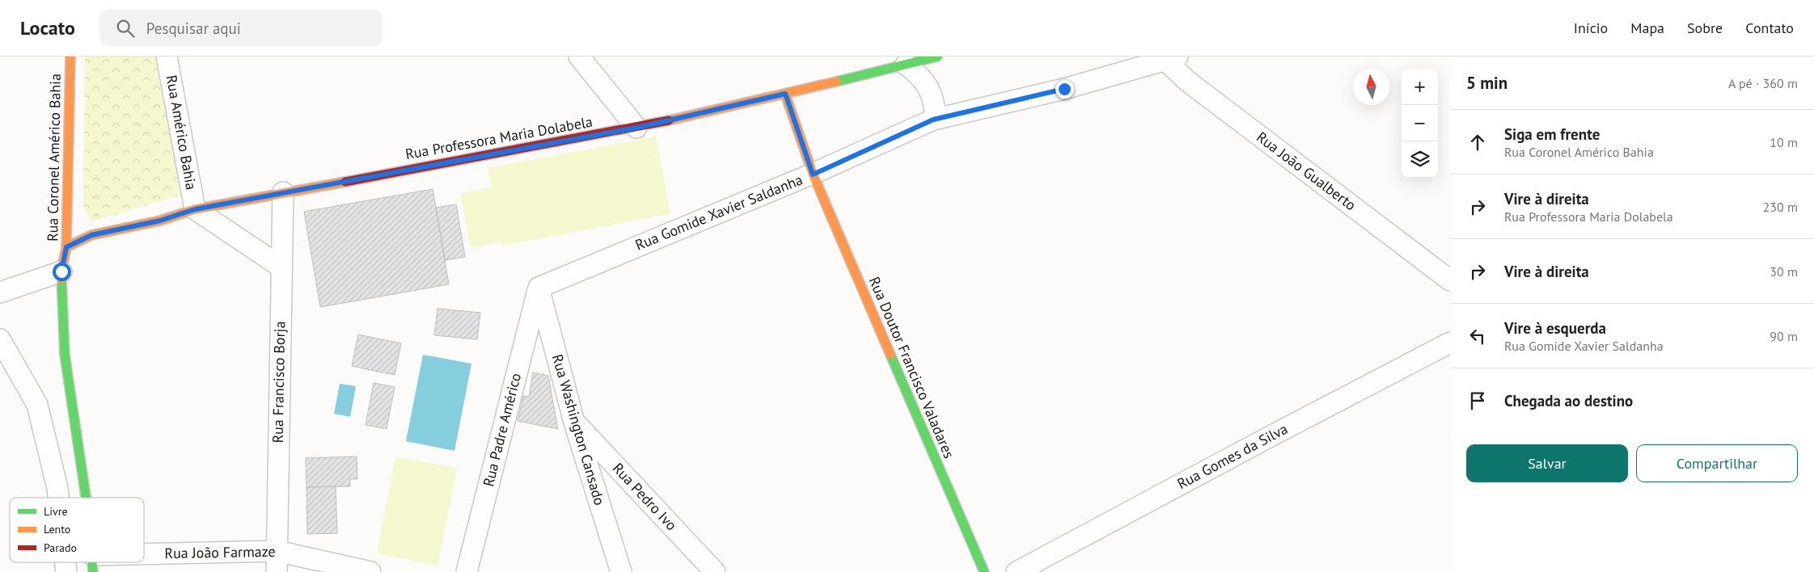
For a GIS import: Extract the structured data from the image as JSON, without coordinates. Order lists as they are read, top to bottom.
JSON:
{
  "streets": {
    "street": [
      "Rua Américo Bahia",
      "Rua Professora Maria Dolabela",
      "Rua Coronel Américo Bahia",
      "Rua João Gualberto",
      "Rua Gomide Xavier Saldanha",
      "Rua Doutor Francisco Valadares",
      "Rua Francisco Borja",
      "Rua Padre Américo",
      "Rua Washington Cansado",
      "Rua Gomes da Silva",
      "Rua Pedro Ivo",
      "Rua João Farmaze"
    ]
  },
  "crossings": [
    ["Rua Américo Bahia", "Rua Professora Maria Dolabela"],
    ["Rua Professora Maria Dolabela", "Rua Coronel Américo Bahia"],
    ["Rua Professora Maria Dolabela", "Rua Doutor Francisco Valadares"],
    ["Rua Professora Maria Dolabela", "Rua Francisco Borja"],
    ["Rua João Gualberto", "Rua Gomide Xavier Saldanha"],
    ["Rua Gomide Xavier Saldanha", "Rua Doutor Francisco Valadares"],
    ["Rua Gomide Xavier Saldanha", "Rua Padre Américo"],
    ["Rua Gomide Xavier Saldanha", "Rua Washington Cansado"],
    ["Rua Francisco Borja", "Rua João Farmaze"],
    ["Rua Padre Américo", "Rua Washington Cansado"],
    ["Rua Washington Cansado", "Rua Pedro Ivo"]
  ],
  "legend": ["Livre", "Lento", "Parado"],
  "north": "top",
  "page": {
    "header": "Locato",
    "search": "Pesquisar aqui",
    "nav": [
      "Início",
      "Mapa",
      "Sobre",
      "Contato"
    ],
    "heading": ["5 min", "A pé · 360 m"],
    "map_buttons": ["+", "−"],
    "list": [
      ["Siga em frente", "Rua Coronel Américo Bahia", "10 m"],
      ["Vire à direita", "Rua Professora Maria Dolabela", "230 m"],
      ["Vire à direita", "30 m"],
      ["Vire à esquerda", "Rua Gomide Xavier Saldanha", "90 m"],
      "Chegada ao destino"
    ],
    "buttons": ["Salvar", "Compartilhar"]
  }
}
